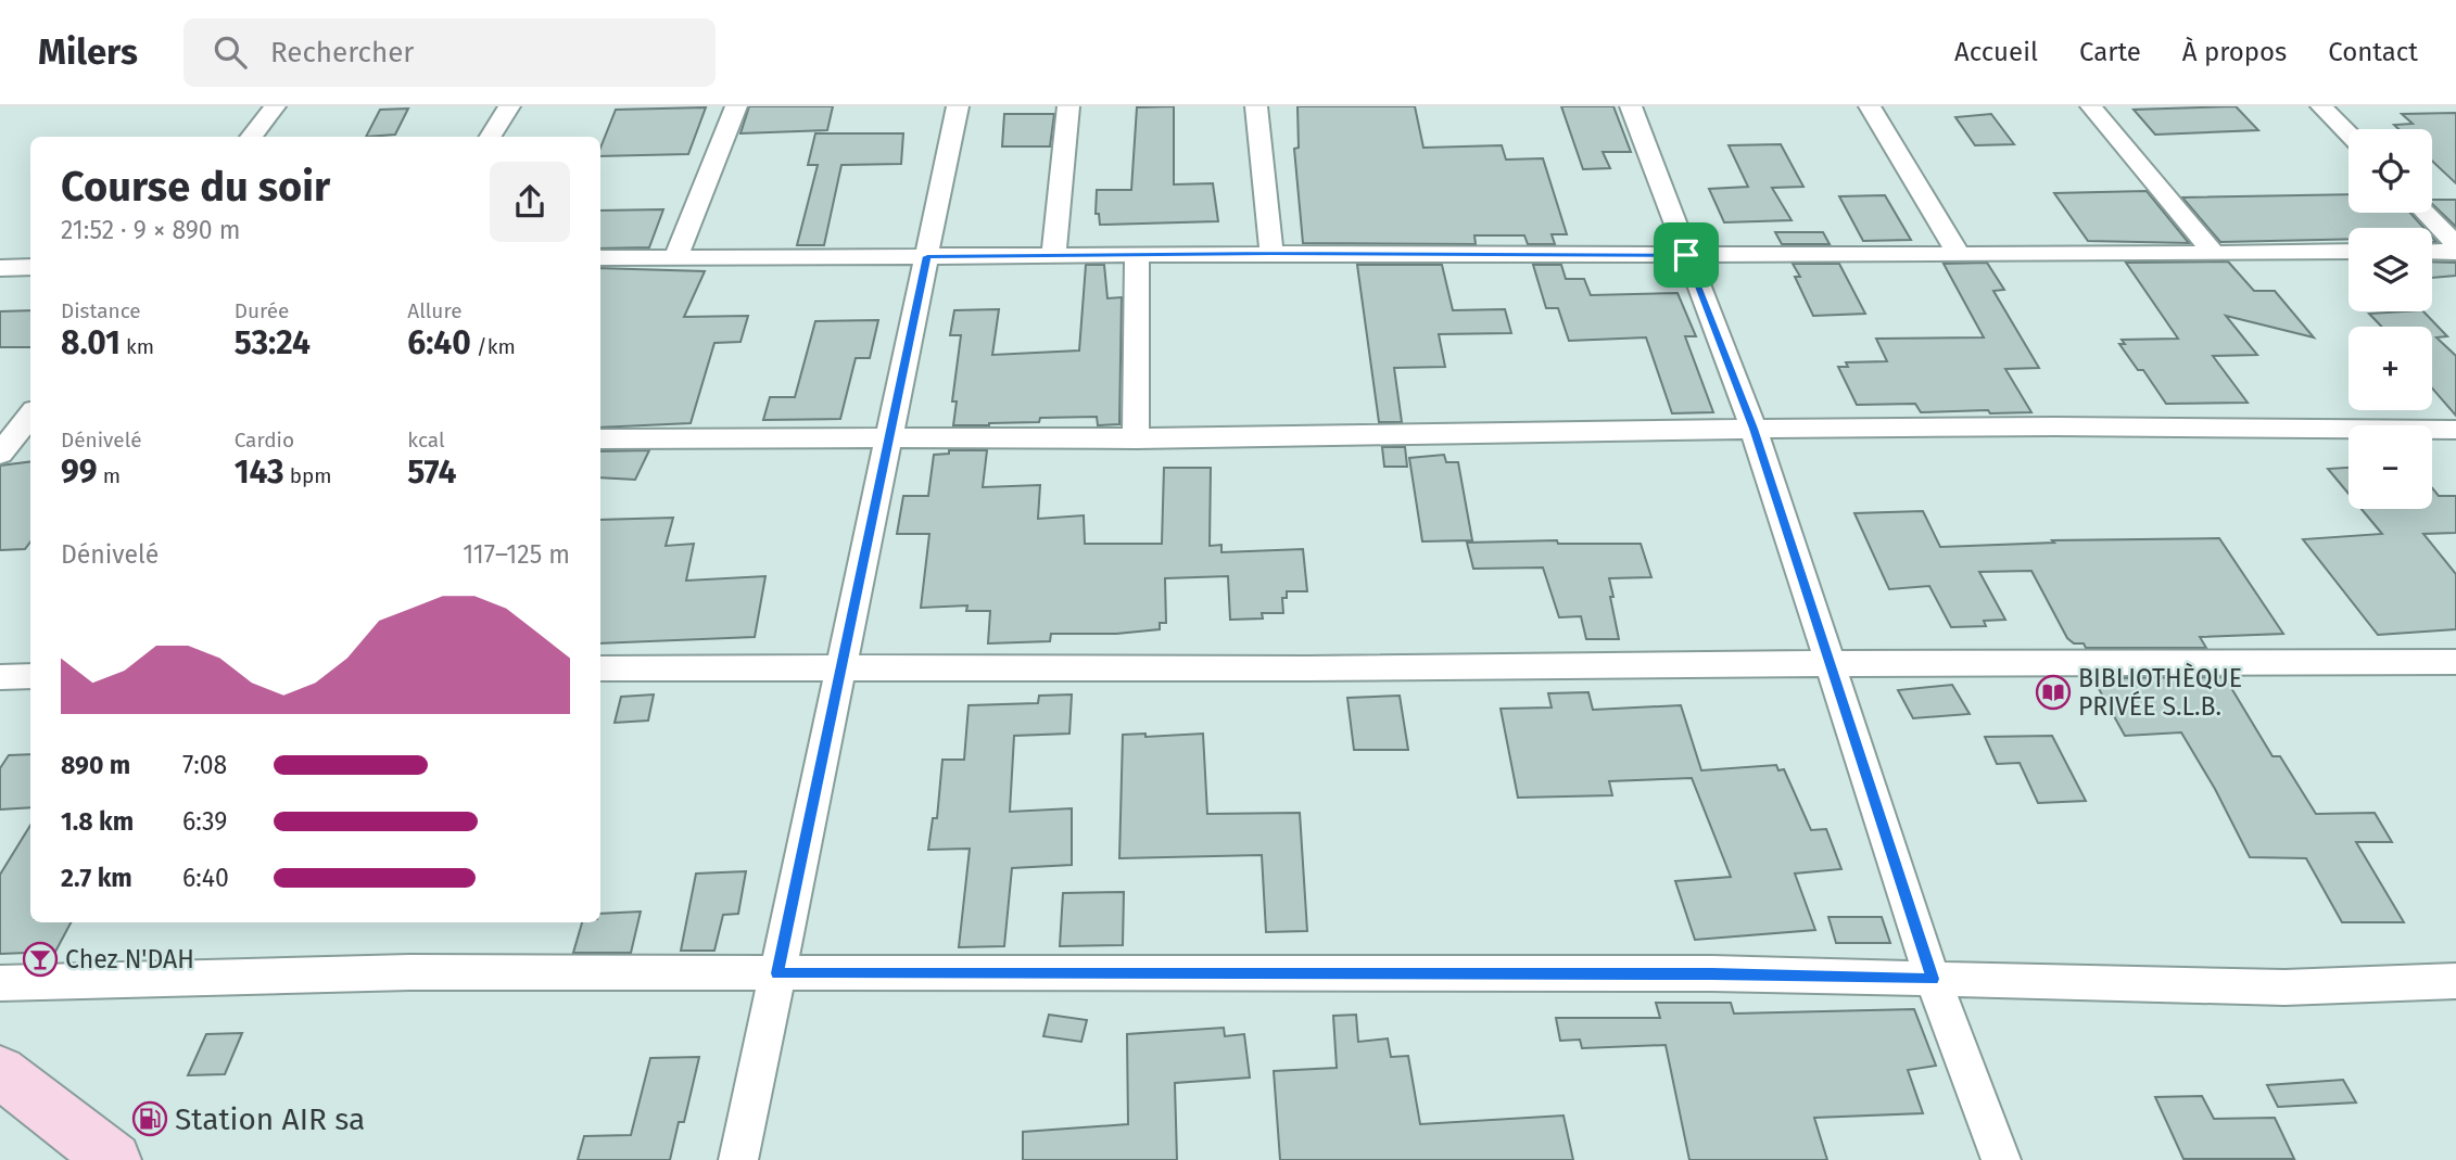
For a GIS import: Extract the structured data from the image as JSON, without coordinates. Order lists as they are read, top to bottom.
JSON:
{
  "places": {
    "library": ["BIBLIOTHÈQUE PRIVÉE S.L.B."],
    "bar": ["Chez N'DAH"],
    "fuel station": ["Station AIR sa"]
  },
  "page": {
    "header": "Milers",
    "search": "Rechercher",
    "nav": [
      "Accueil",
      "Carte",
      "À propos",
      "Contact"
    ],
    "map_buttons": ["+", "−"],
    "heading": ["Course du soir", "21:52 · 9 × 890 m"],
    "stats": [
      ["Distance", "8.01 km"],
      ["Durée", "53:24"],
      ["Allure", "6:40 /km"],
      ["Dénivelé", "99 m"],
      ["Cardio", "143 bpm"],
      ["kcal", "574"]
    ],
    "chart": ["Dénivelé", "117–125 m"],
    "list": [
      {
        "name": "890 m",
        "note": "7:08"
      },
      {
        "name": "1.8 km",
        "note": "6:39"
      },
      {
        "name": "2.7 km",
        "note": "6:40"
      }
    ]
  }
}
